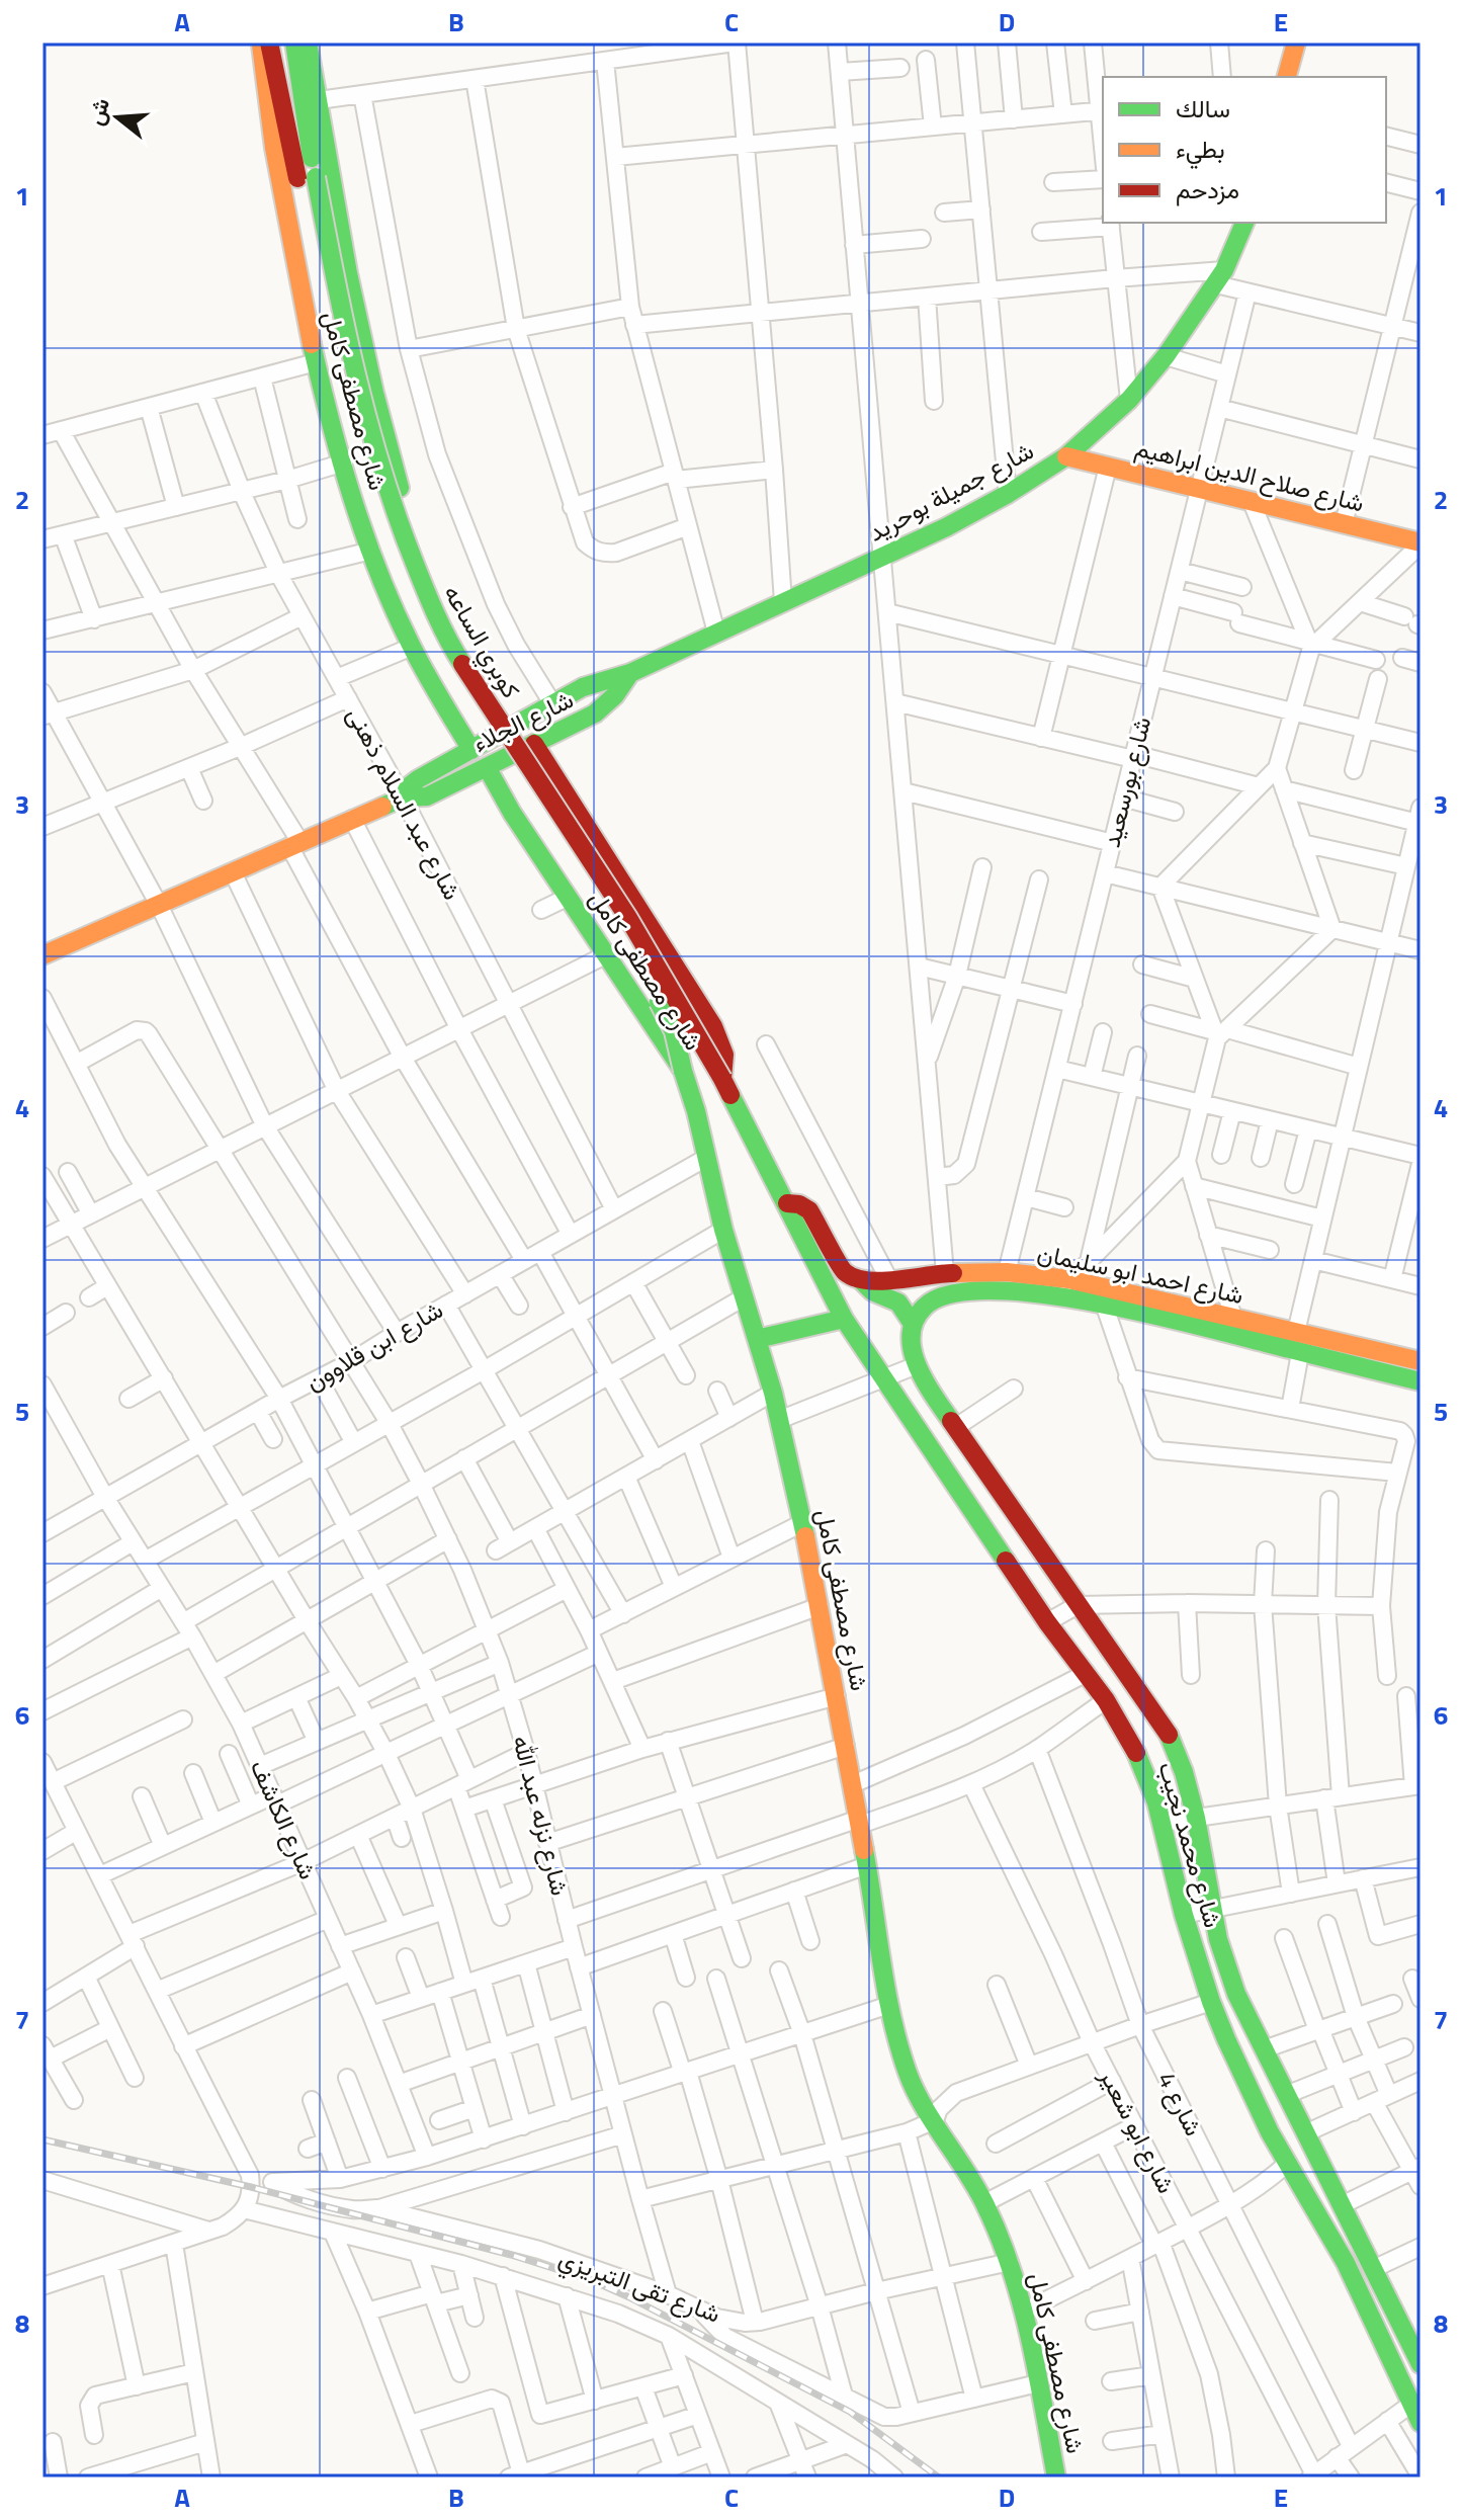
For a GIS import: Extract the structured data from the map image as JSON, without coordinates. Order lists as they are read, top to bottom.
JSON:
{
  "streets": {
    "main road": [
      "شارع مصطفى كامل",
      "شارع صلاح الدين ابراهيم",
      "شارع جميلة بوحريد",
      "كوبري الساعه",
      "شارع الجلاء",
      "شارع احمد ابو سليمان",
      "شارع محمد نجيب"
    ],
    "street": [
      "شارع بورسعيد",
      "شارع عبد السلام ذهنى",
      "شارع ابن قلاوون",
      "شارع نزله عبد الله",
      "شارع الكاشف",
      "شارع 4",
      "شارع ابو شعير",
      "شارع تقى التبريزي"
    ]
  },
  "crossings": [
    ["شارع مصطفى كامل", "كوبري الساعه"],
    ["شارع مصطفى كامل", "شارع الجلاء"],
    ["شارع مصطفى كامل", "شارع ابن قلاوون"],
    ["شارع مصطفى كامل", "شارع محمد نجيب"],
    ["شارع مصطفى كامل", "شارع تقى التبريزي"],
    ["شارع صلاح الدين ابراهيم", "شارع جميلة بوحريد"],
    ["شارع صلاح الدين ابراهيم", "شارع بورسعيد"],
    ["شارع جميلة بوحريد", "شارع الجلاء"],
    ["شارع الجلاء", "شارع عبد السلام ذهنى"],
    ["شارع بورسعيد", "شارع احمد ابو سليمان"],
    ["شارع عبد السلام ذهنى", "شارع ابن قلاوون"],
    ["شارع احمد ابو سليمان", "شارع محمد نجيب"],
    ["شارع ابن قلاوون", "شارع نزله عبد الله"],
    ["شارع ابن قلاوون", "شارع الكاشف"],
    ["شارع نزله عبد الله", "شارع تقى التبريزي"]
  ],
  "legend": ["سالك", "بطيء", "مزدحم"],
  "north": "left",
  "grid": {
    "columns": [
      "A",
      "B",
      "C",
      "D",
      "E"
    ],
    "rows": [
      "1",
      "2",
      "3",
      "4",
      "5",
      "6",
      "7",
      "8"
    ]
  }
}
